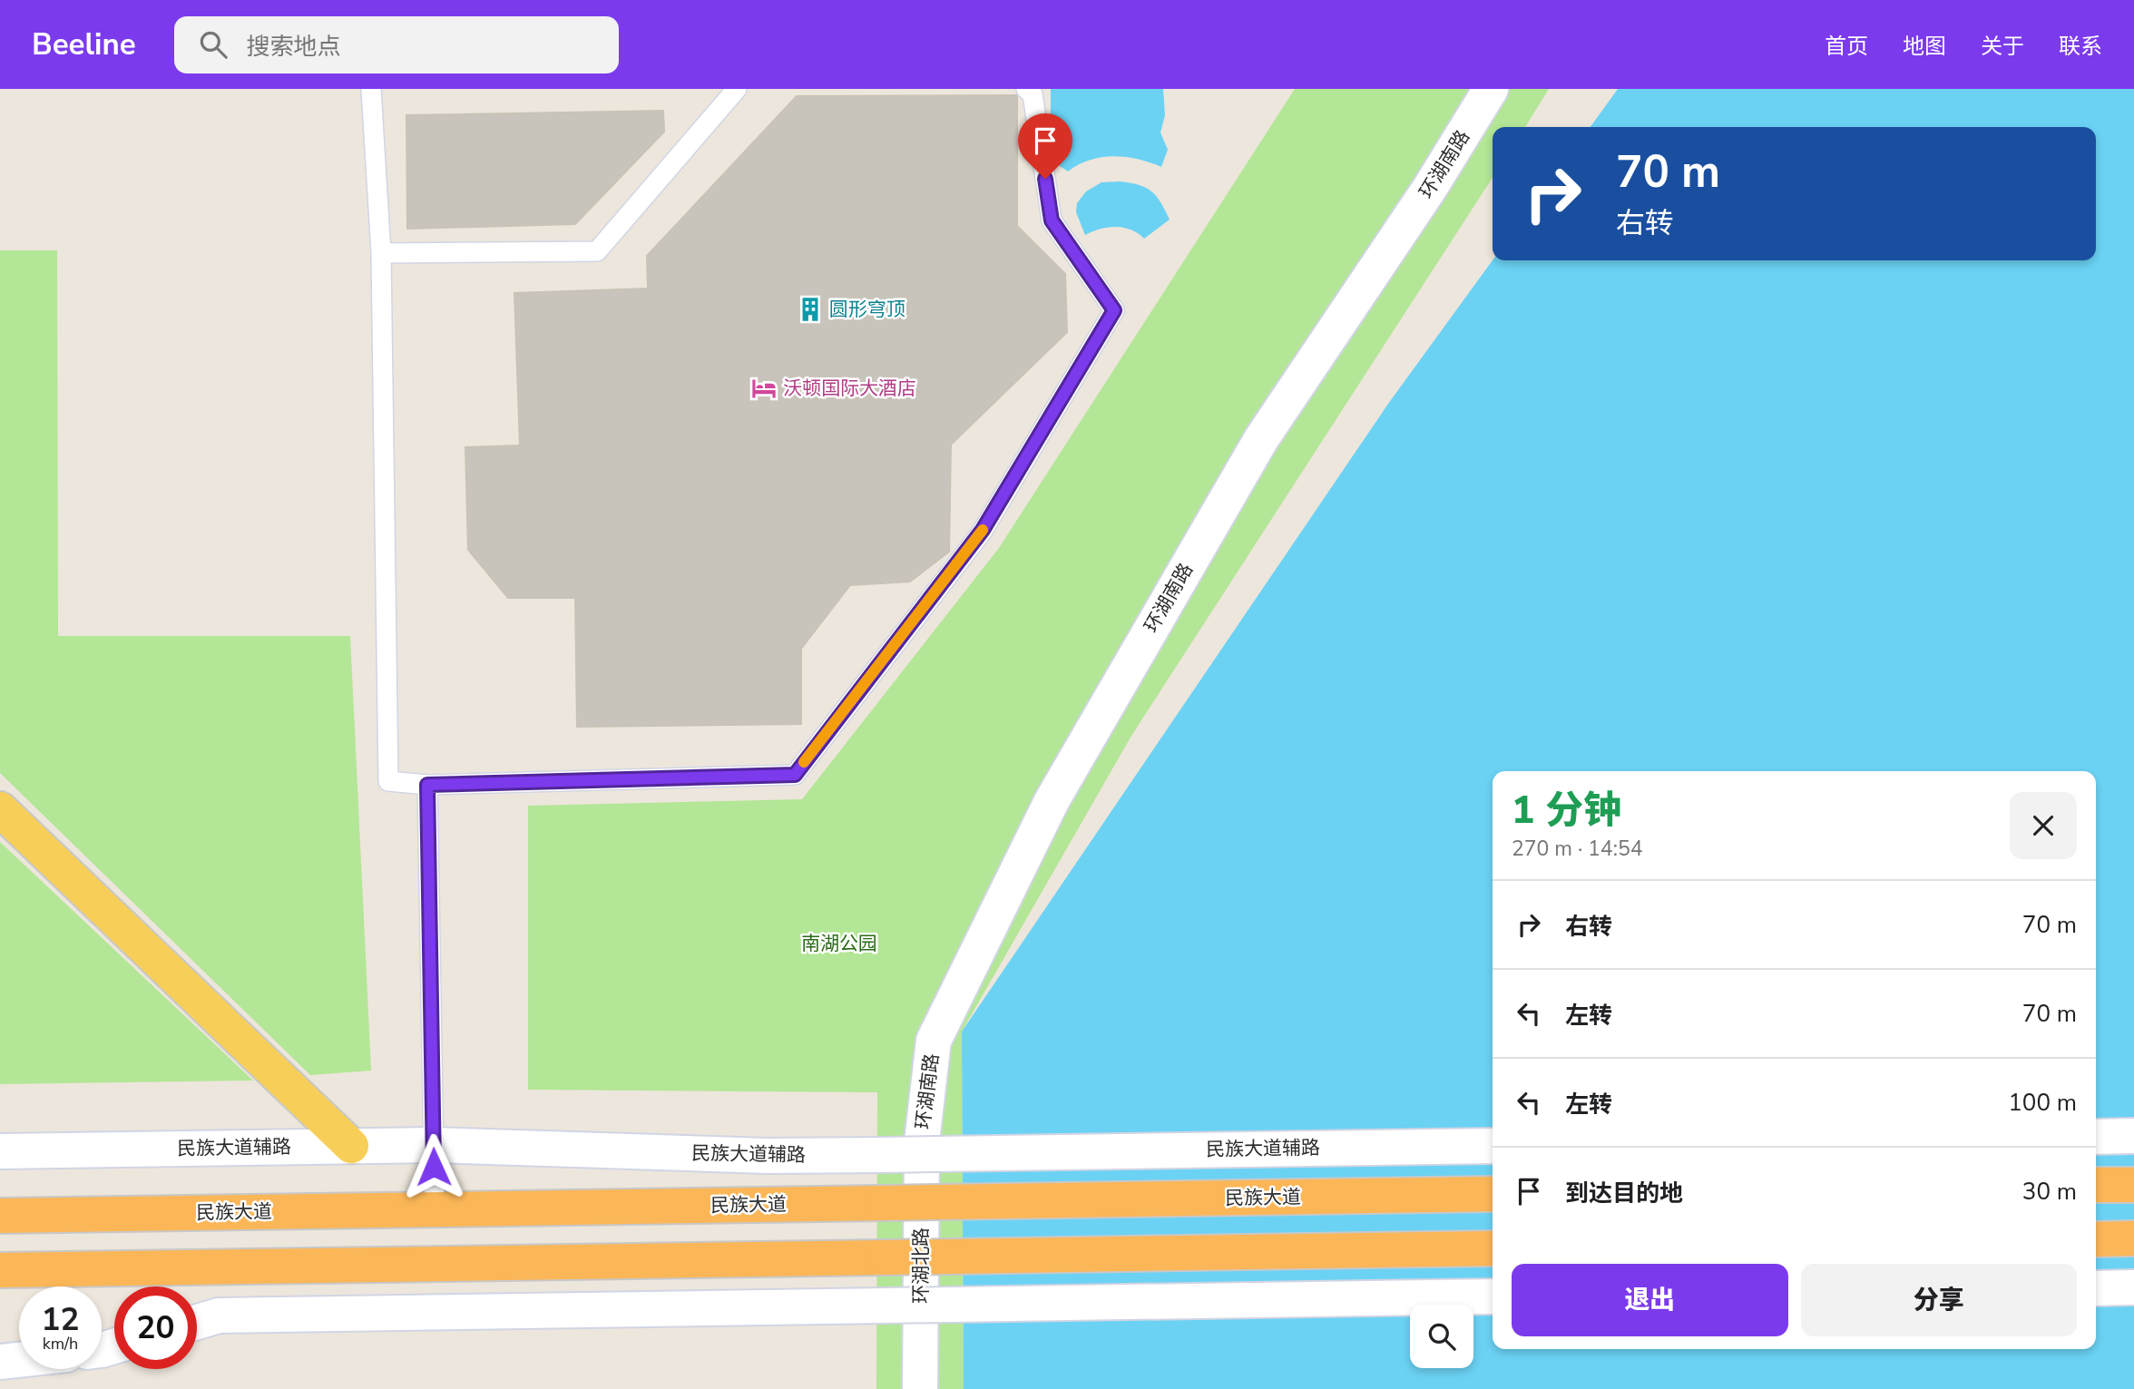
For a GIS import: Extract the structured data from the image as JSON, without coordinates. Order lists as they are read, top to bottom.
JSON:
{
  "streets": {
    "highway": ["民族大道"],
    "street": ["环湖南路", "民族大道辅路", "环湖北路"]
  },
  "crossings": [
    ["环湖南路", "环湖北路"]
  ],
  "parks": ["南湖公园"],
  "places": {
    "building": ["圆形穹顶"],
    "hotel": ["沃顿国际大酒店"]
  },
  "page": {
    "header": "Beeline",
    "search": "搜索地点",
    "nav": [
      "首页",
      "地图",
      "关于",
      "联系"
    ],
    "turn": ["70 m", "右转"],
    "heading": ["1 分钟", "270 m · 14:54"],
    "list": [
      {
        "name": "右转",
        "value": "70 m"
      },
      {
        "name": "左转",
        "value": "70 m"
      },
      {
        "name": "左转",
        "value": "100 m"
      },
      {
        "name": "到达目的地",
        "value": "30 m"
      }
    ],
    "buttons": ["退出", "分享"],
    "speed": "12 km/h",
    "limit": "20"
  }
}
